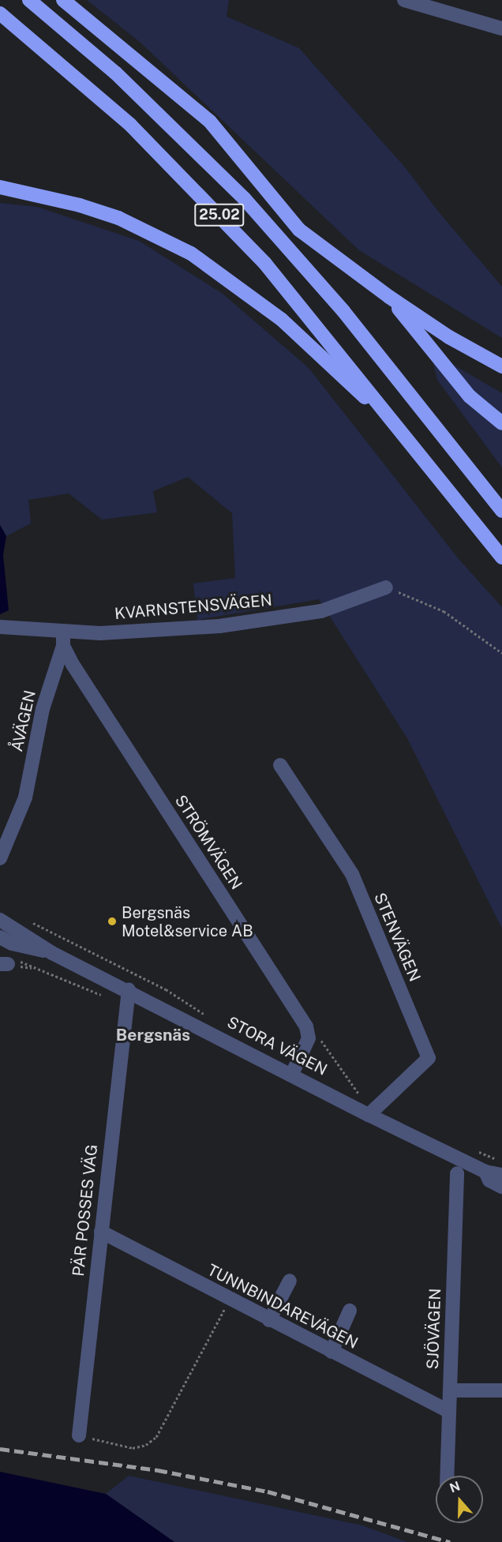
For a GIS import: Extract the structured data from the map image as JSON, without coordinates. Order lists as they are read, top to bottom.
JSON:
{
  "streets": {
    "highway": ["25.02"],
    "street": [
      "KVARNSTENSVÄGEN",
      "ÅVÄGEN",
      "STRÖMVÄGEN",
      "STENVÄGEN",
      "STORA VÄGEN",
      "PÄR POSSES VÄG",
      "TUNNBINDAREVÄGEN",
      "SJÖVÄGEN"
    ]
  },
  "crossings": [
    ["ÅVÄGEN", "STRÖMVÄGEN"],
    ["STENVÄGEN", "STORA VÄGEN"],
    ["STORA VÄGEN", "PÄR POSSES VÄG"],
    ["PÄR POSSES VÄG", "TUNNBINDAREVÄGEN"],
    ["TUNNBINDAREVÄGEN", "SJÖVÄGEN"]
  ],
  "districts": ["Bergsnäs"],
  "places": ["Bergsnäs Motel&service AB"],
  "north": "top"
}
